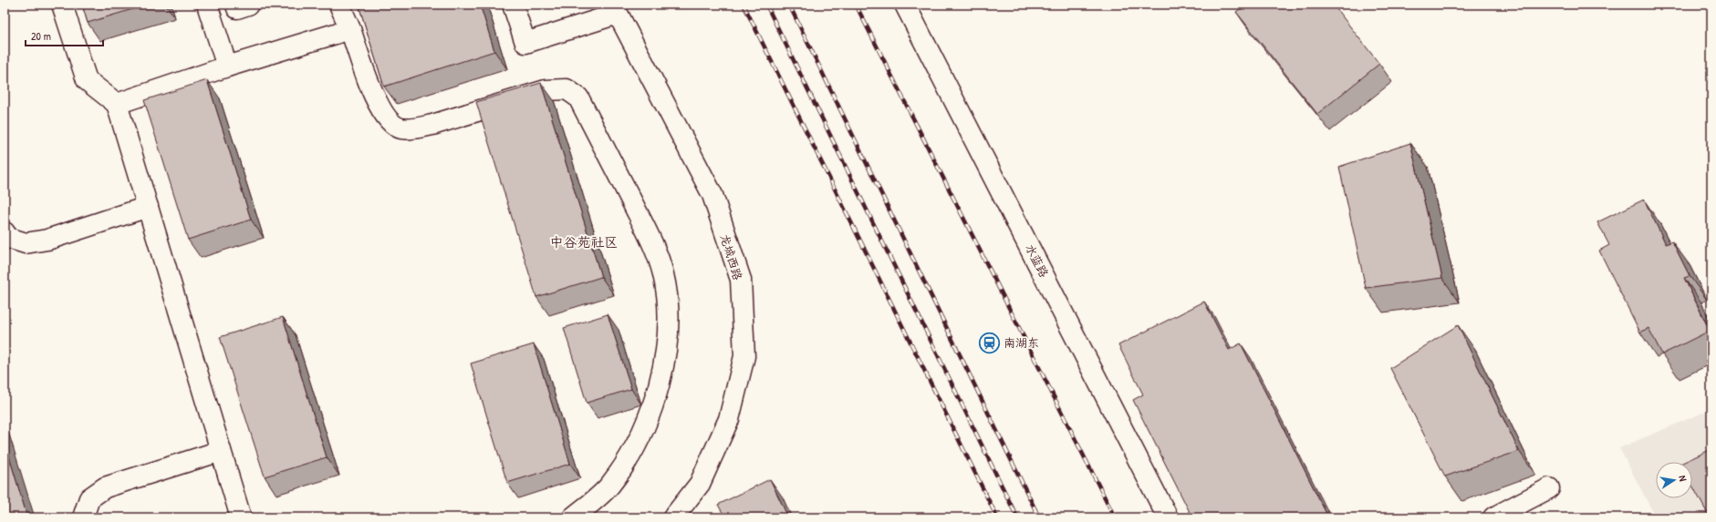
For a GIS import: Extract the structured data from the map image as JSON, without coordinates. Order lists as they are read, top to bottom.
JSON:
{
  "streets": {
    "street": ["龙城西路", "水蓝路"]
  },
  "districts": ["中谷苑社区"],
  "places": {
    "station": ["南湖东"]
  },
  "scale_bar": "20 m",
  "north": "right"
}
